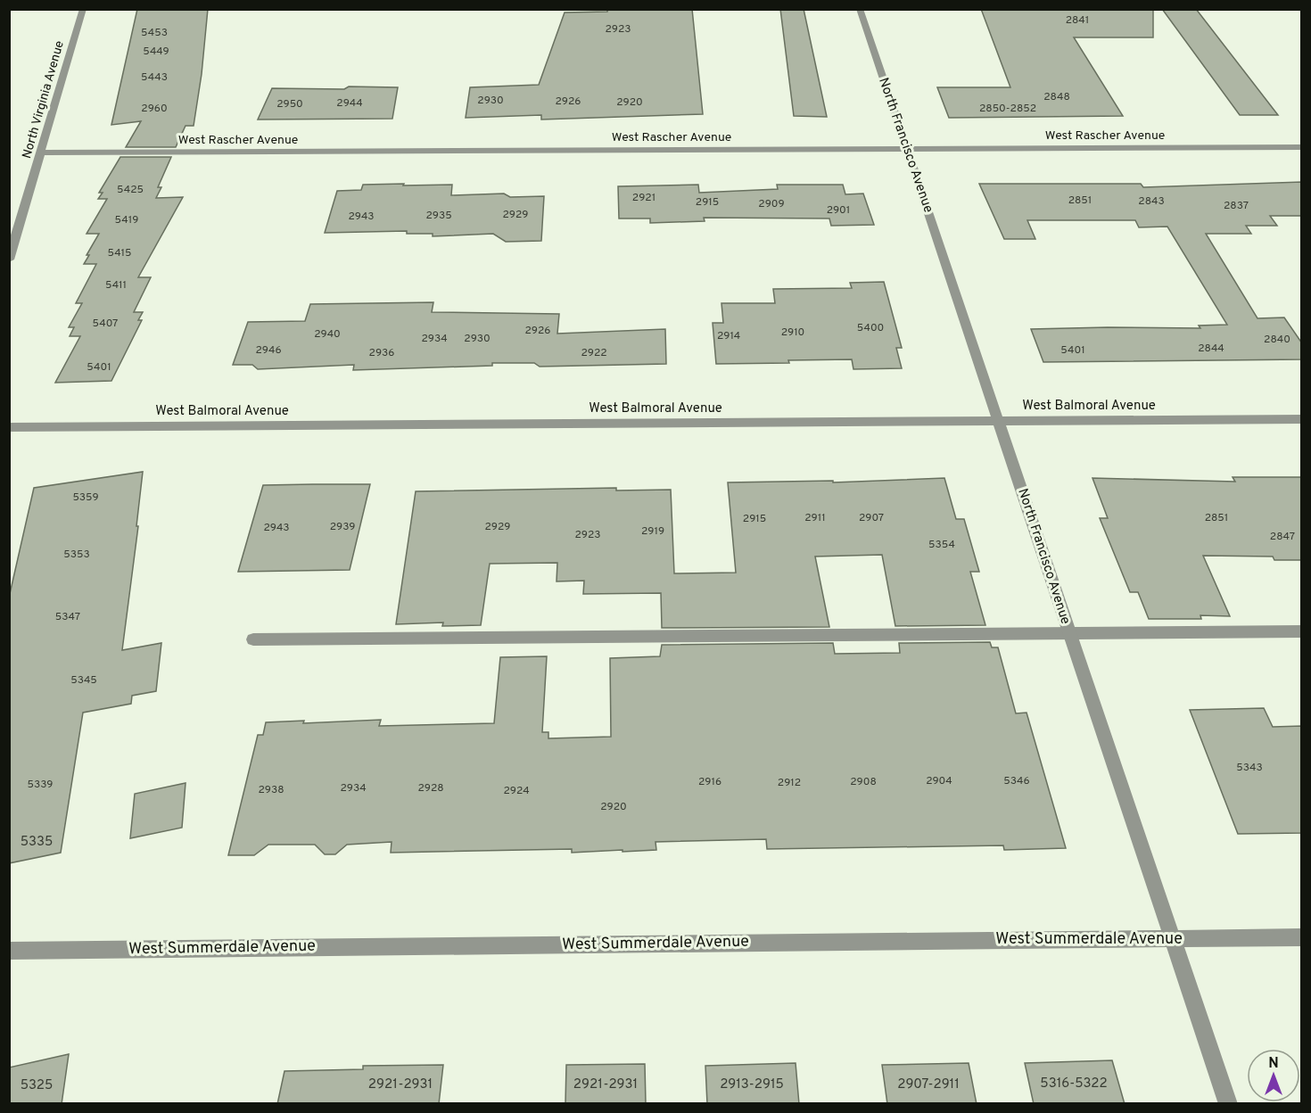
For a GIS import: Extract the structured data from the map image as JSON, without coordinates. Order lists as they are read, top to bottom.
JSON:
{
  "streets": {
    "street": [
      "North Virginia Avenue",
      "West Rascher Avenue",
      "North Francisco Avenue",
      "West Balmoral Avenue",
      "West Summerdale Avenue"
    ]
  },
  "crossings": [
    ["North Virginia Avenue", "West Rascher Avenue"],
    ["West Rascher Avenue", "North Francisco Avenue"],
    ["North Francisco Avenue", "West Balmoral Avenue"],
    ["North Francisco Avenue", "West Summerdale Avenue"]
  ],
  "house_numbers": [
    "2841",
    "2923",
    "5453",
    "5449",
    "5443",
    "2848",
    "2930",
    "2926",
    "2920",
    "2944",
    "2950",
    "2960",
    "2850-2852",
    "5425",
    "2921",
    "2851",
    "2843",
    "2915",
    "2909",
    "2837",
    "2901",
    "2929",
    "2935",
    "2943",
    "5419",
    "5415",
    "5411",
    "5407",
    "5400",
    "2926",
    "2910",
    "2940",
    "2914",
    "2934",
    "2930",
    "2840",
    "2844",
    "2946",
    "5401",
    "2936",
    "2922",
    "5401",
    "5359",
    "2911",
    "2907",
    "2851",
    "2915",
    "2939",
    "2929",
    "2943",
    "2919",
    "2923",
    "2847",
    "5354",
    "5353",
    "5347",
    "5345",
    "5343",
    "2904",
    "5346",
    "2916",
    "2908",
    "2912",
    "5339",
    "2934",
    "2928",
    "2938",
    "2924",
    "2920",
    "5335",
    "5316-5322",
    "2921-2931",
    "2921-2931",
    "2913-2915",
    "2907-2911",
    "5325"
  ],
  "north": "top"
}
